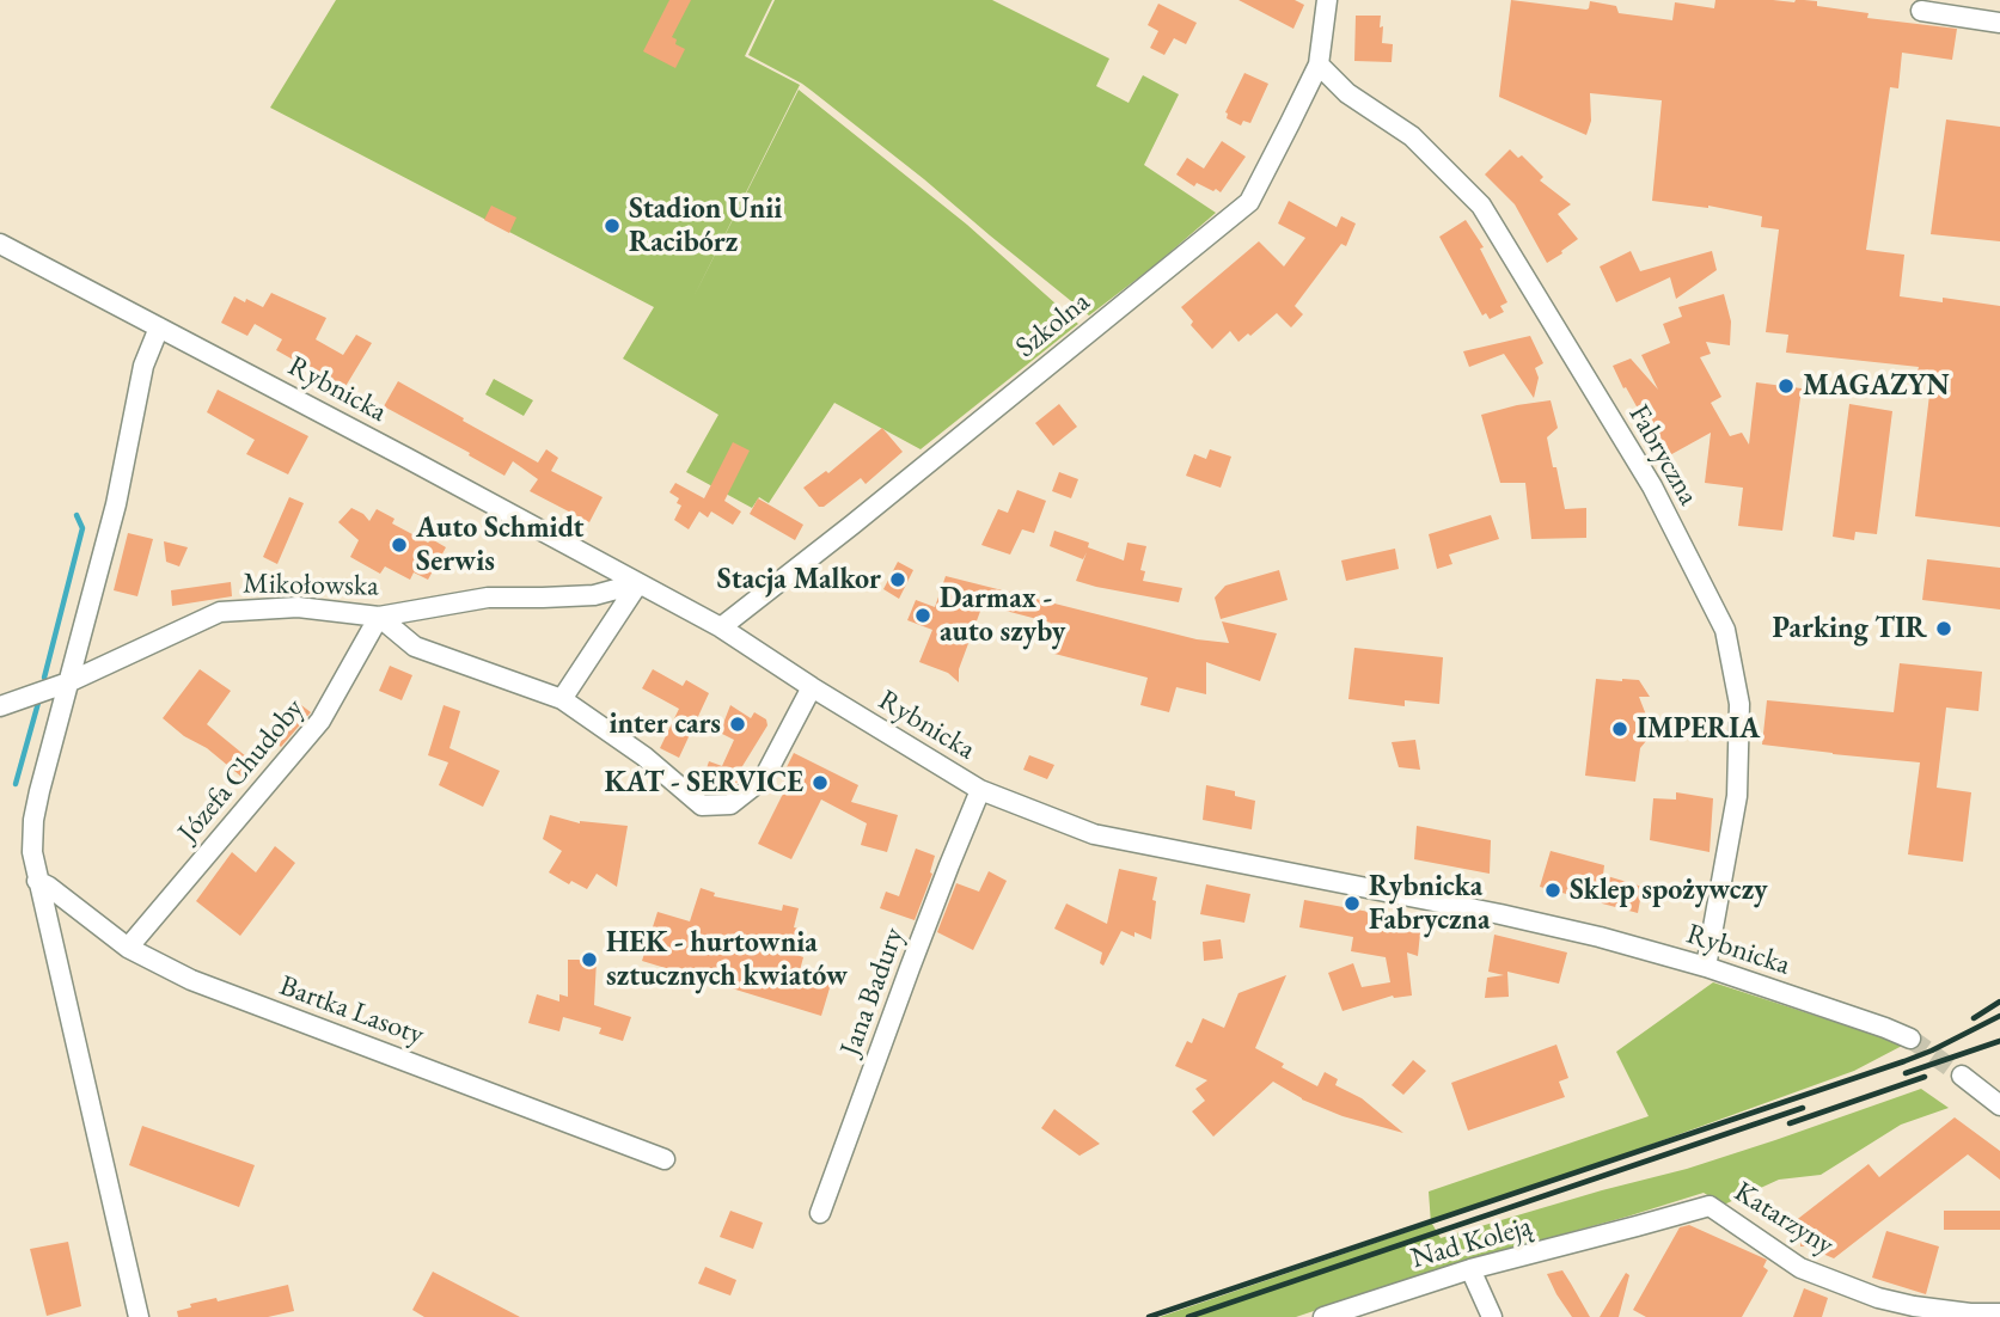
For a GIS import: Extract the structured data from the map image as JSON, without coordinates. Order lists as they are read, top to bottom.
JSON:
{
  "streets": {
    "street": [
      "Szkolna",
      "Rybnicka",
      "Fabryczna",
      "Mikołowska",
      "Józefa Chudoby",
      "Jana Badury",
      "Bartka Lasoty",
      "Katarzyny",
      "Nad Koleją"
    ]
  },
  "crossings": [
    ["Szkolna", "Rybnicka"],
    ["Szkolna", "Fabryczna"],
    ["Rybnicka", "Fabryczna"],
    ["Rybnicka", "Mikołowska"],
    ["Rybnicka", "Jana Badury"],
    ["Mikołowska", "Józefa Chudoby"],
    ["Józefa Chudoby", "Bartka Lasoty"],
    ["Katarzyny", "Nad Koleją"]
  ],
  "places": [
    "Stadion Unii Racibórz",
    "MAGAZYN",
    "Auto Schmidt Serwis",
    "Stacja Malkor",
    "Darmax - auto szyby",
    "Parking TIR",
    "inter cars",
    "IMPERIA",
    "KAT - SERVICE",
    "Sklep spożywczy",
    "Rybnicka Fabryczna",
    "HEK - hurtownia sztucznych kwiatów"
  ]
}
